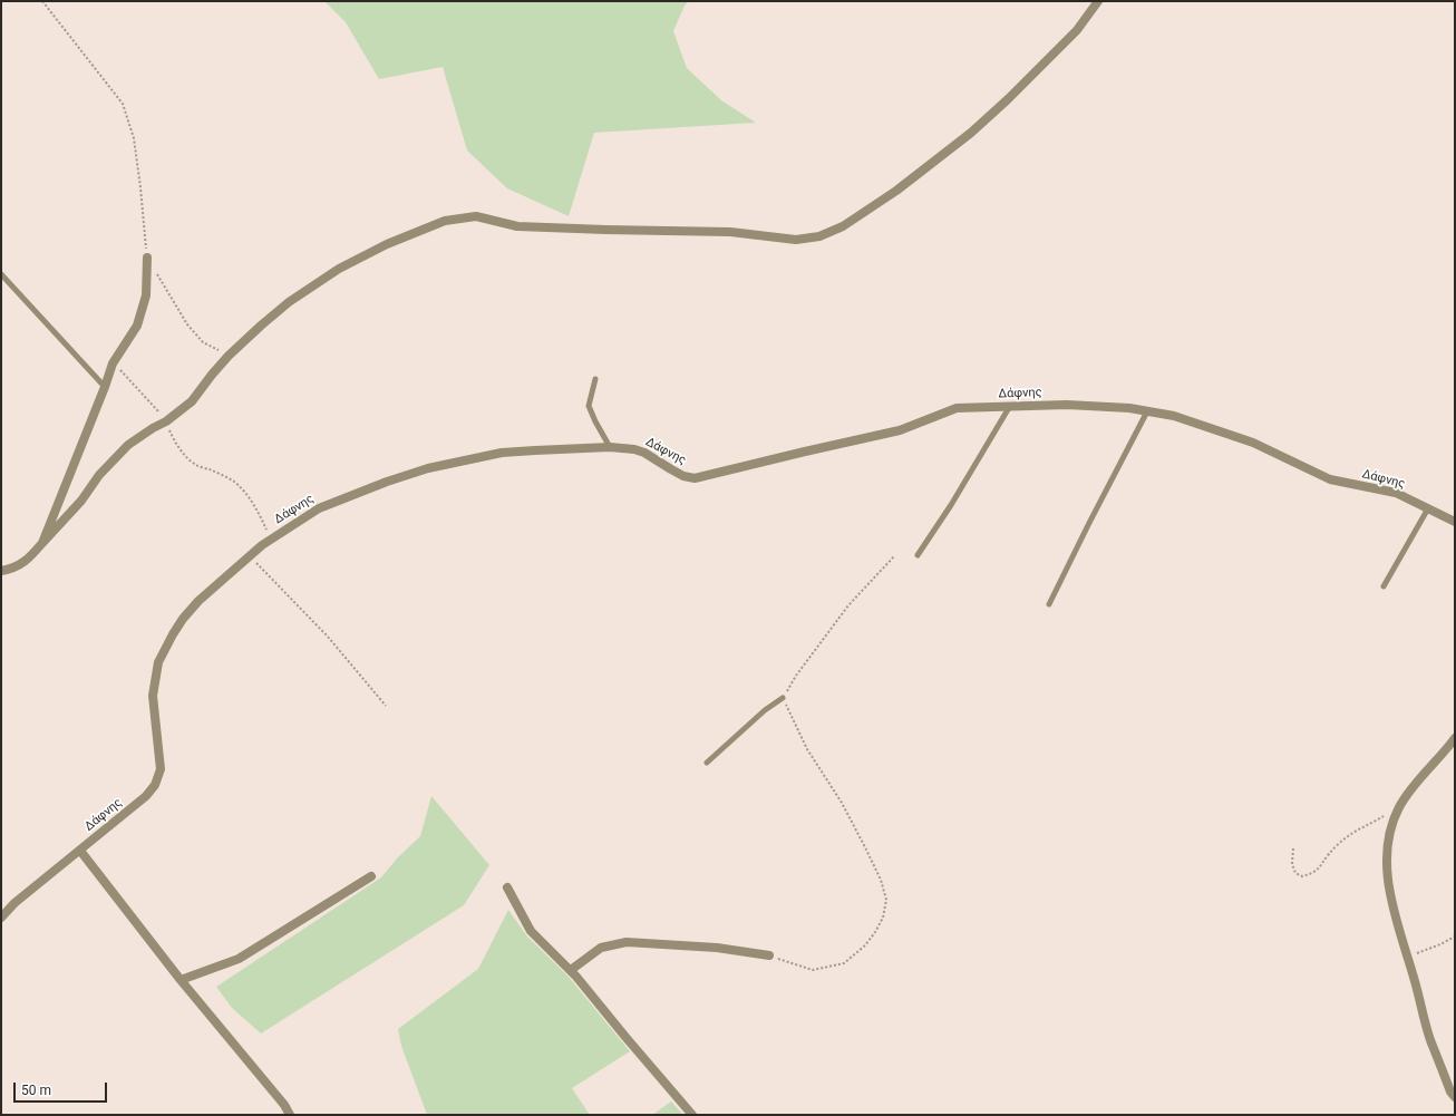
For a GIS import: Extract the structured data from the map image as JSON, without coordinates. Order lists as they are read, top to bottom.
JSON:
{
  "streets": {
    "street": ["Δάφνης"]
  },
  "scale_bar": "50 m"
}
